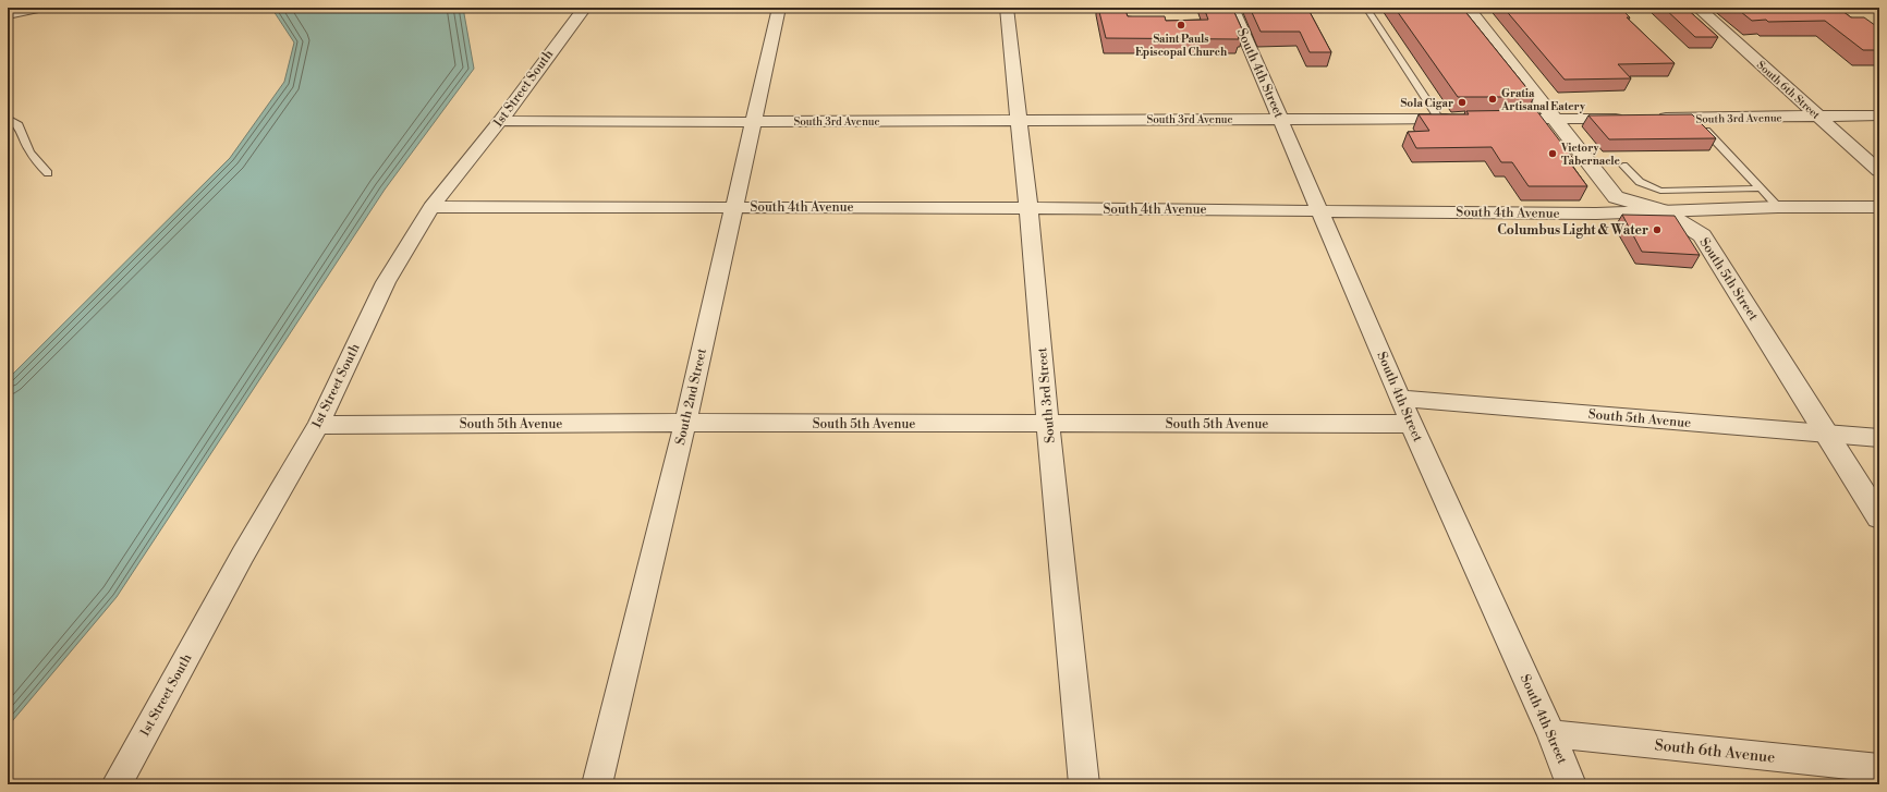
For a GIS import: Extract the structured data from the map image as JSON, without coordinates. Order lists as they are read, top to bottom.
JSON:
{
  "streets": {
    "street": [
      "South 4th Street",
      "1st Street South",
      "South 6th Street",
      "South 3rd Avenue",
      "South 4th Avenue",
      "South 5th Street",
      "South 3rd Street",
      "South 2nd Street",
      "South 5th Avenue",
      "South 6th Avenue"
    ]
  },
  "crossings": [
    ["South 4th Street", "South 3rd Avenue"],
    ["South 4th Street", "South 4th Avenue"],
    ["South 4th Street", "South 5th Avenue"],
    ["South 4th Street", "South 6th Avenue"],
    ["1st Street South", "South 3rd Avenue"],
    ["1st Street South", "South 4th Avenue"],
    ["1st Street South", "South 5th Avenue"],
    ["South 6th Street", "South 3rd Avenue"],
    ["South 3rd Avenue", "South 3rd Street"],
    ["South 3rd Avenue", "South 2nd Street"],
    ["South 4th Avenue", "South 5th Street"],
    ["South 4th Avenue", "South 3rd Street"],
    ["South 4th Avenue", "South 2nd Street"],
    ["South 5th Street", "South 5th Avenue"],
    ["South 3rd Street", "South 5th Avenue"],
    ["South 2nd Street", "South 5th Avenue"]
  ],
  "places": [
    "Saint Pauls Episcopal Church",
    "Gratia Artisanal Eatery",
    "Sola Cigar",
    "Victory Tabernacle",
    "Columbus Light & Water"
  ]
}
